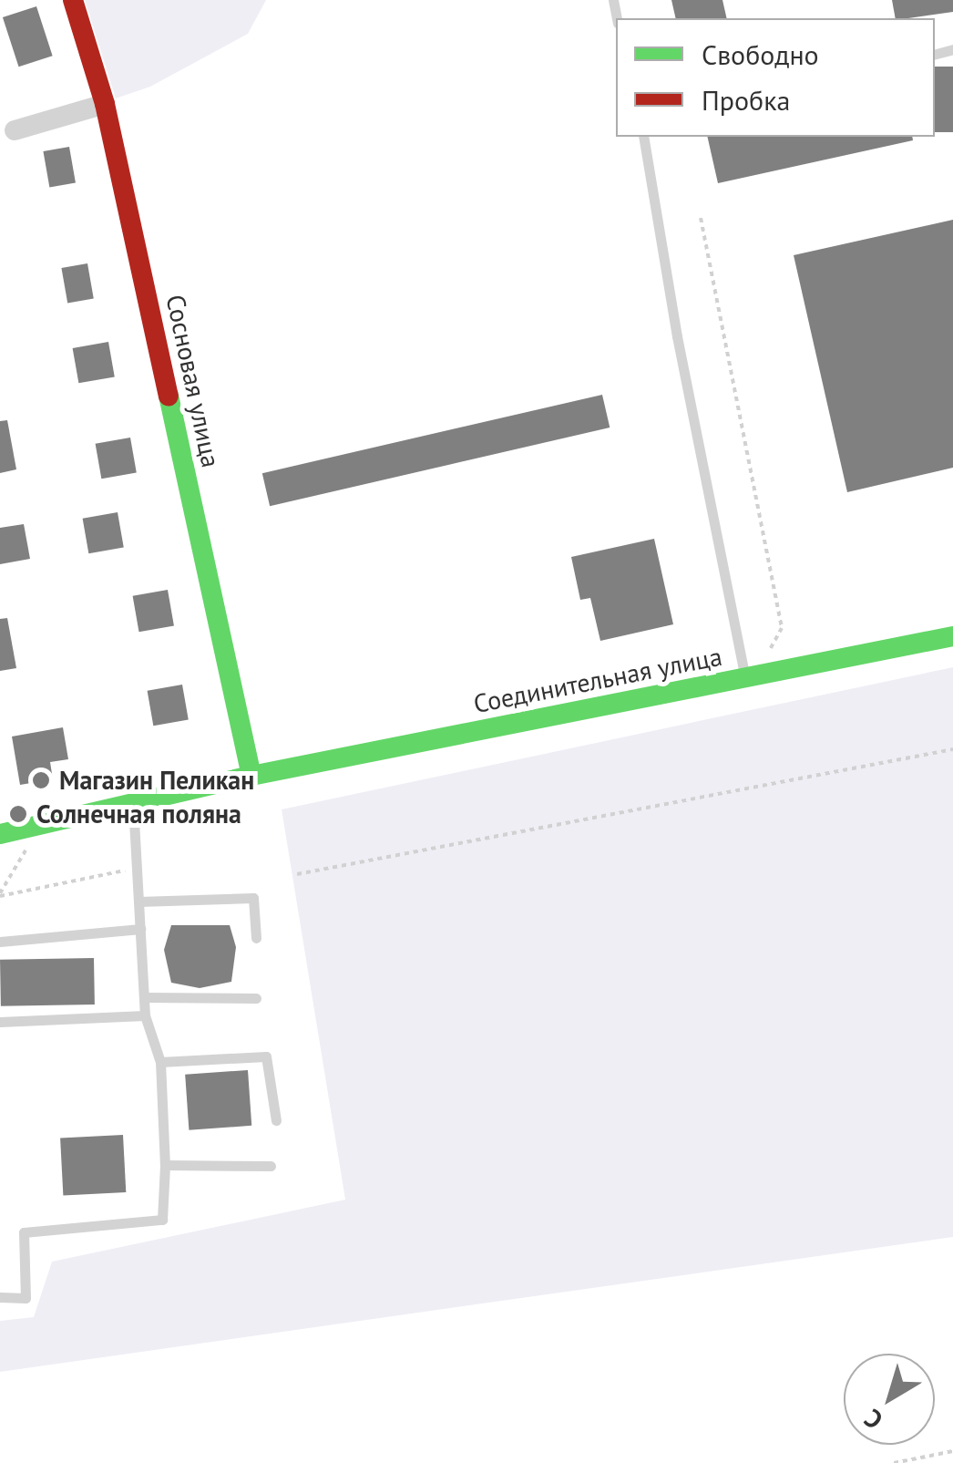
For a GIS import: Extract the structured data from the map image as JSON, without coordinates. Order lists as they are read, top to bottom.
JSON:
{
  "streets": {
    "street": ["Сосновая улица", "Соединительная улица"]
  },
  "crossings": [
    ["Сосновая улица", "Соединительная улица"]
  ],
  "places": ["Магазин Пеликан", "Солнечная поляна"],
  "legend": ["Свободно", "Пробка"],
  "north": "bottom left"
}
